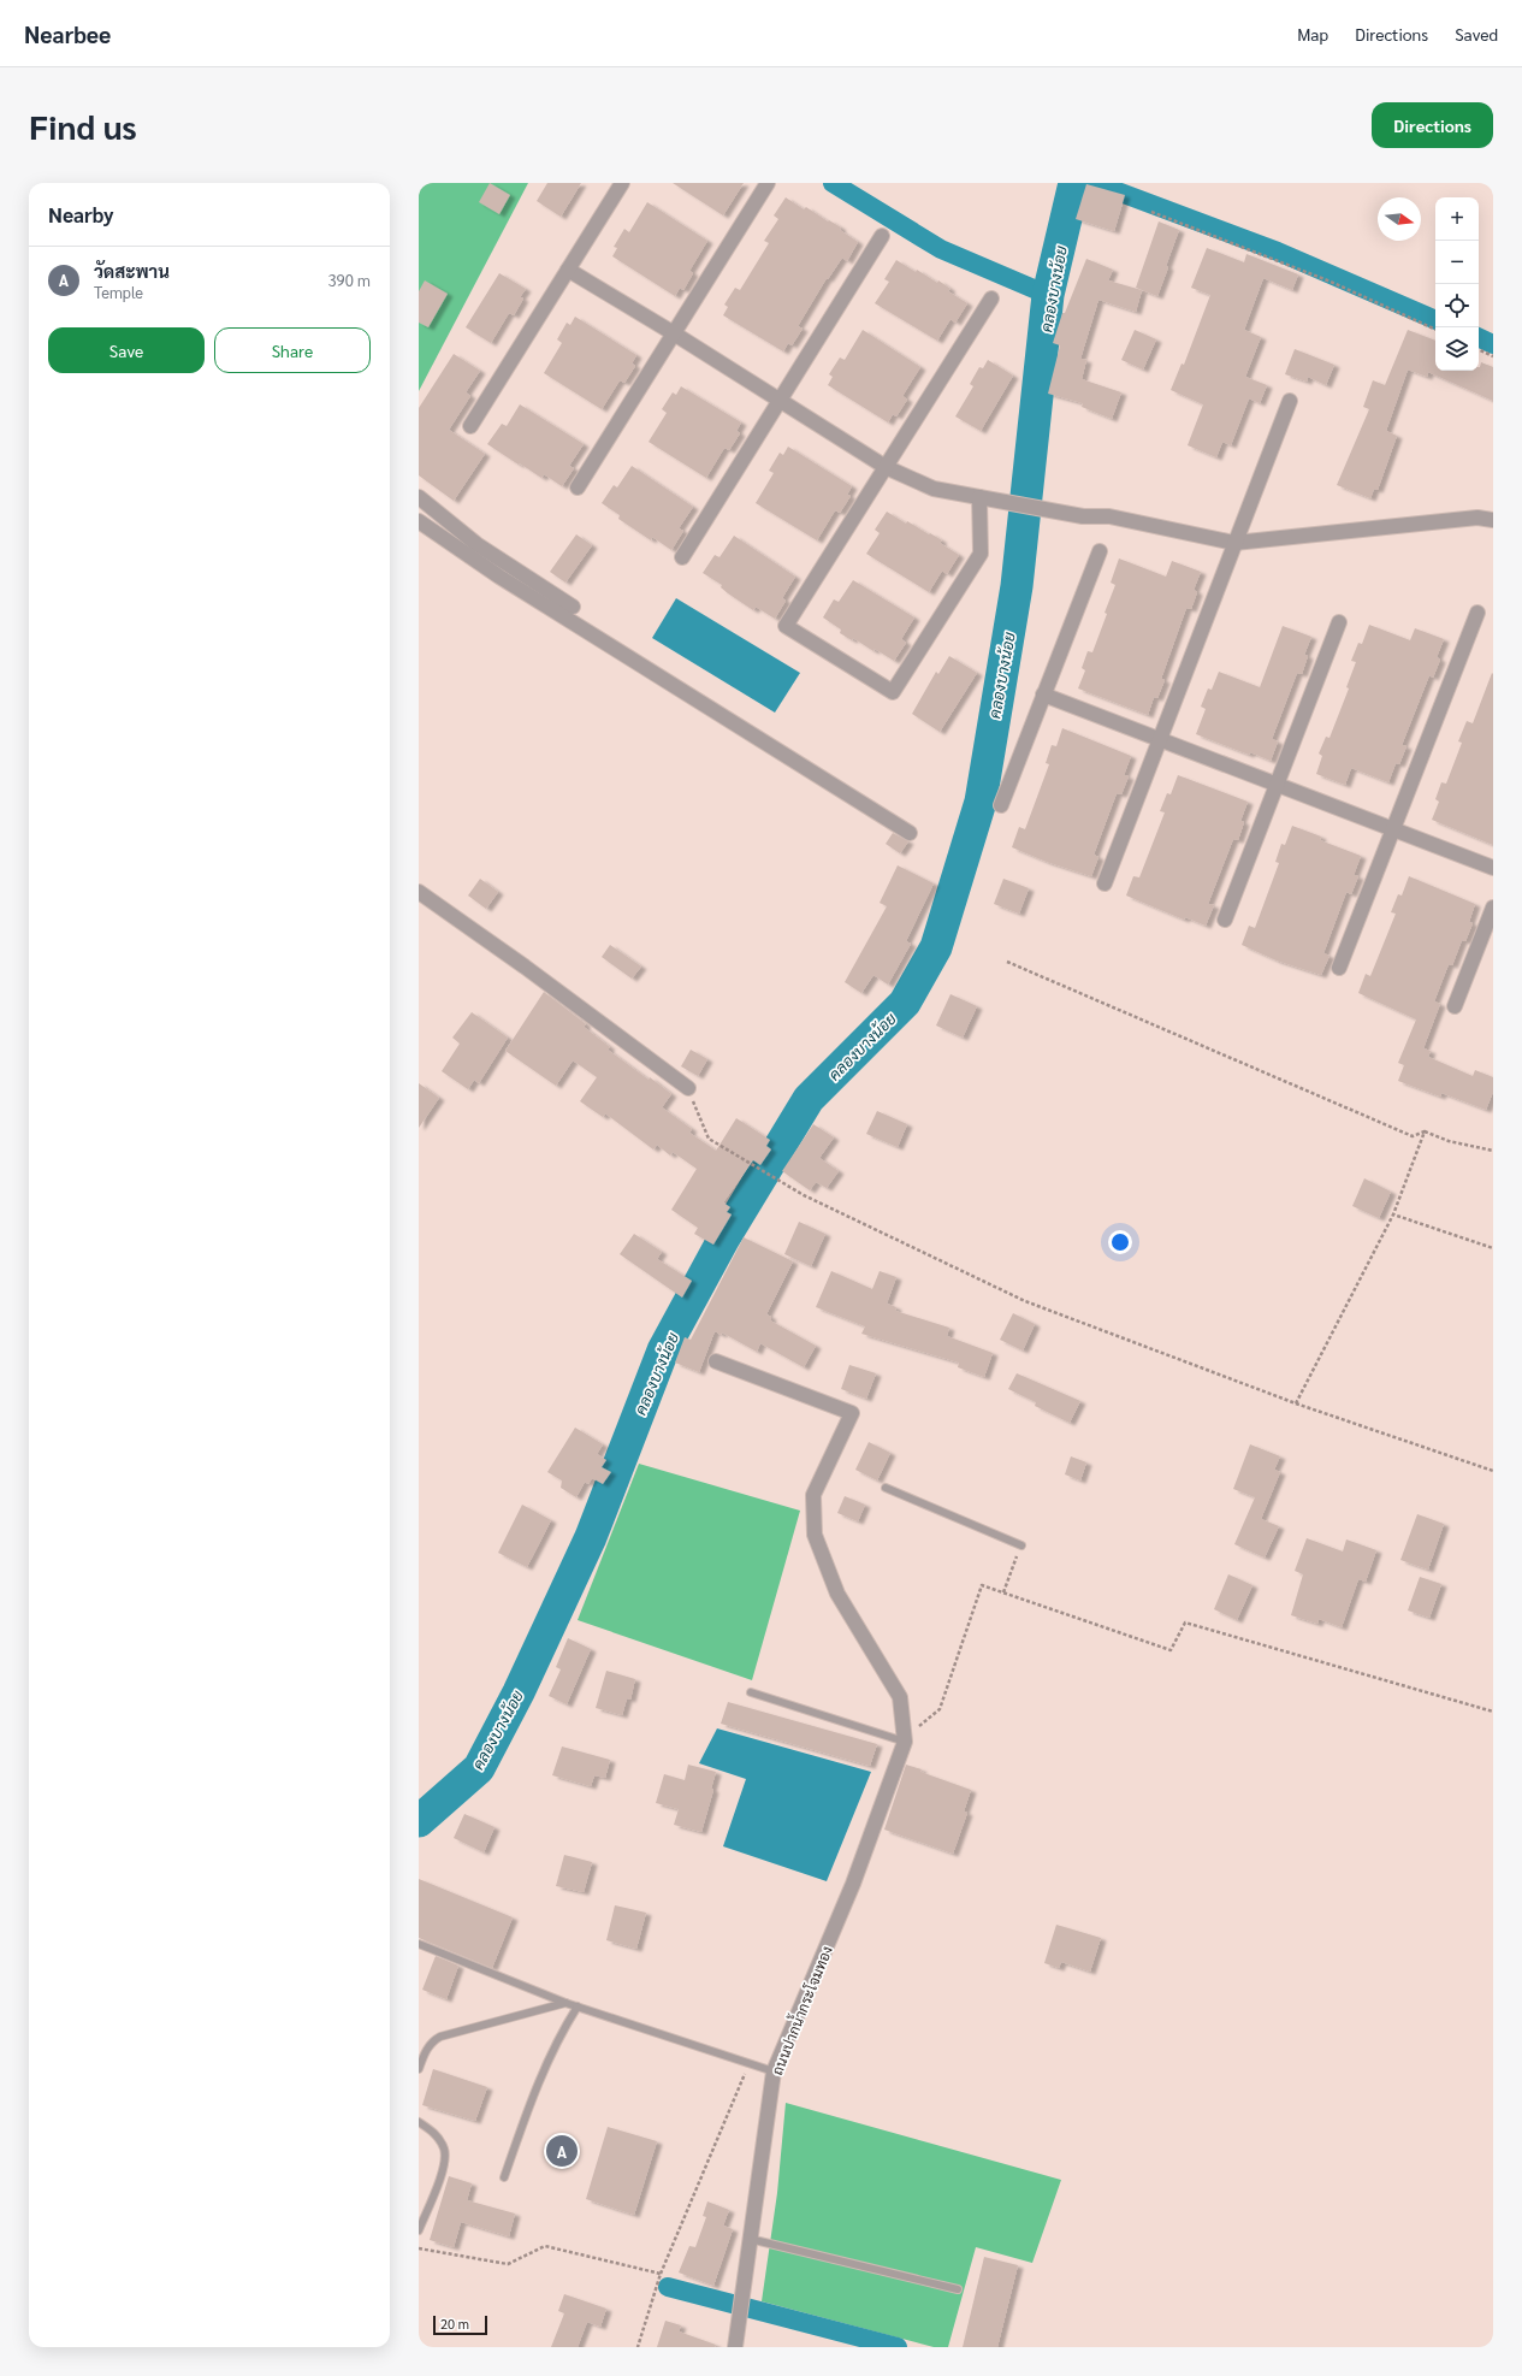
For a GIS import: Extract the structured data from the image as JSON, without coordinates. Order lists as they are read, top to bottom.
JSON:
{
  "streets": {
    "street": ["ถนนปากน้ำกระโจมทอง"]
  },
  "water": ["คลองบางน้อย"],
  "scale_bar": "20 m",
  "north": "right",
  "page": {
    "header": "Nearbee",
    "nav": ["Map", "Directions", "Saved"],
    "buttons": [
      "Directions",
      ["Save", "Share"]
    ],
    "title": "Find us",
    "heading": "Nearby",
    "map_buttons": ["+", "−"],
    "list": [
      {
        "mark": "A",
        "name": "วัดสะพาน",
        "note": "Temple",
        "value": "390 m"
      }
    ],
    "pins": "A",
    "scale": "20 m"
  }
}
